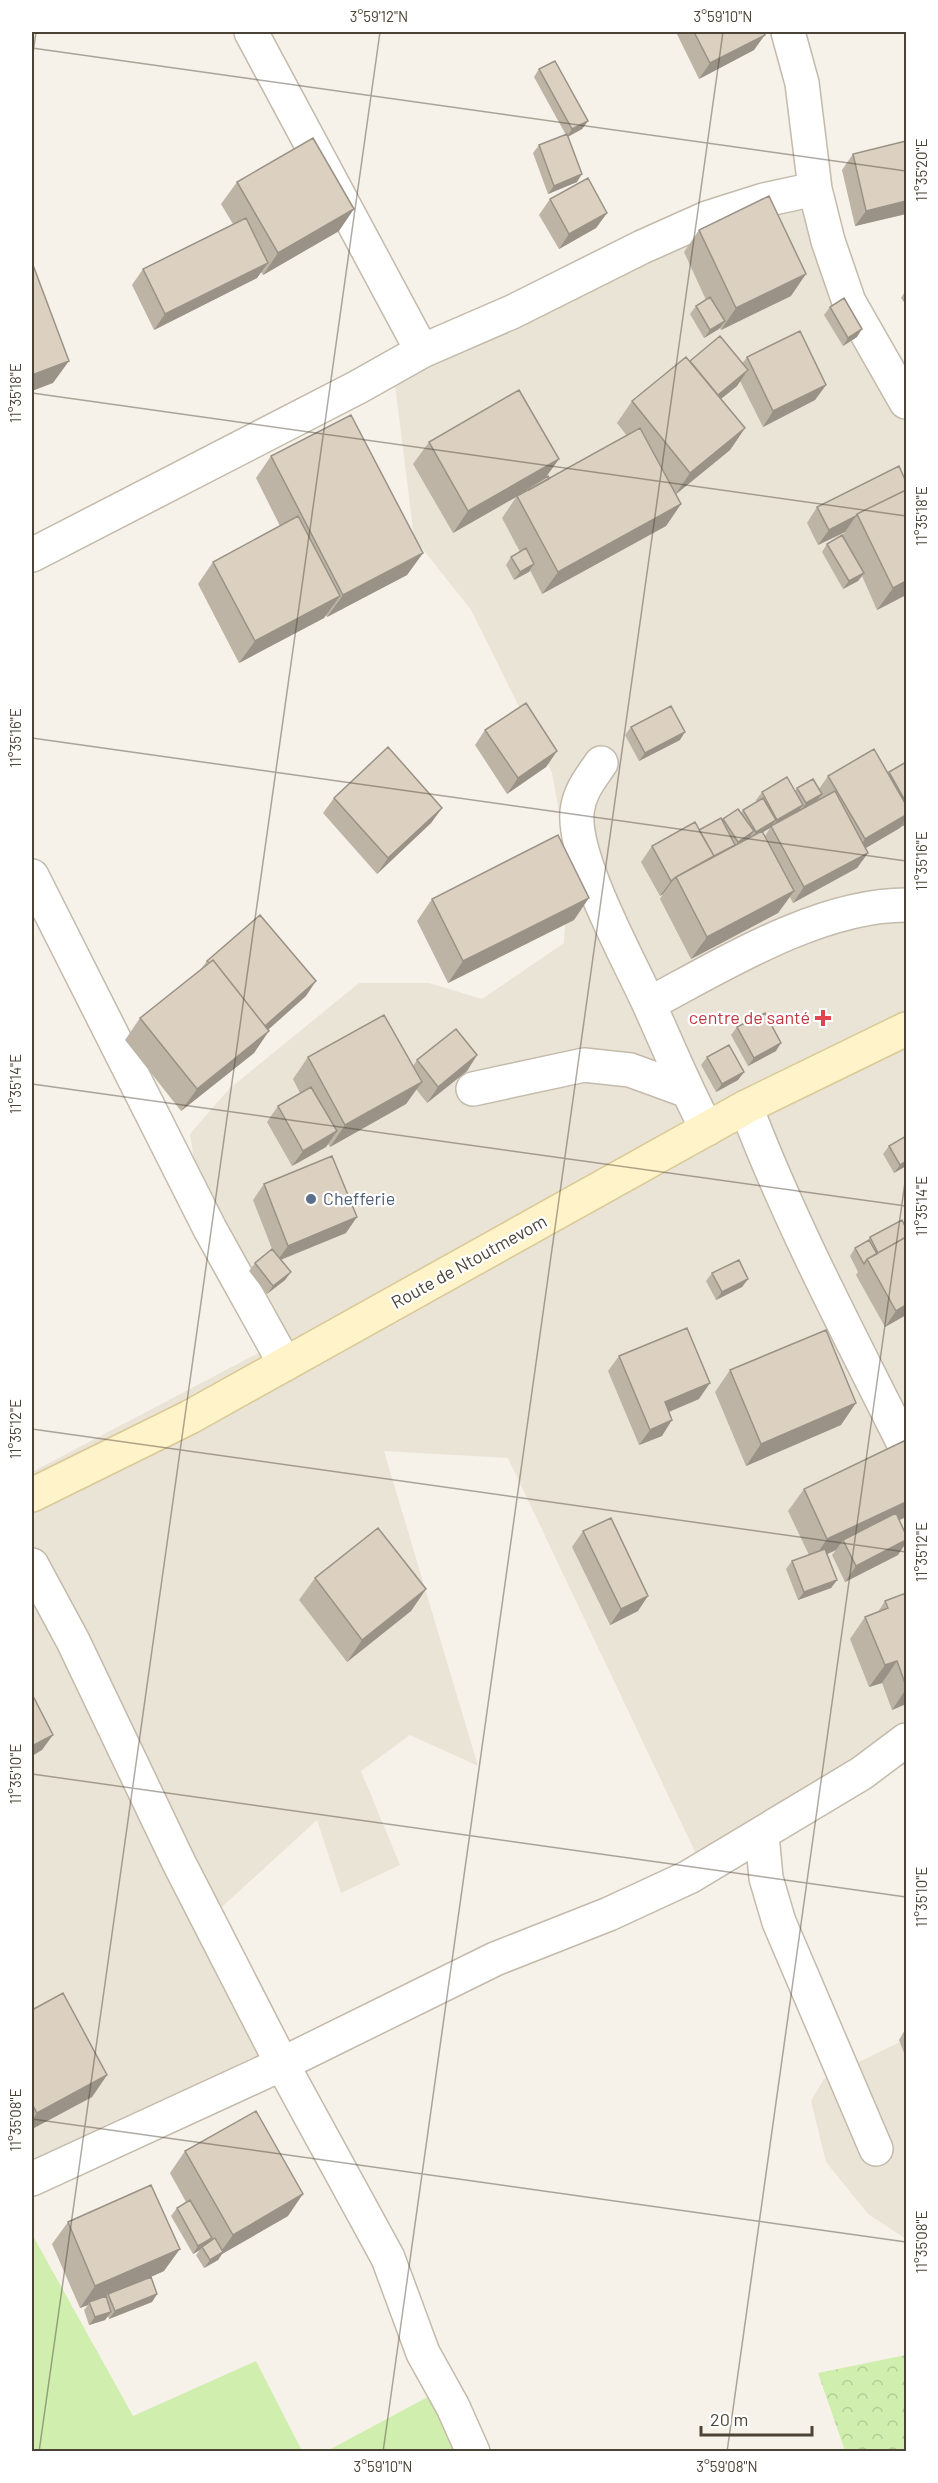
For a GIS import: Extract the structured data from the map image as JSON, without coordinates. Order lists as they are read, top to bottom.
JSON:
{
  "streets": {
    "street": ["Route de Ntoutmevom"]
  },
  "places": {
    "health": ["centre de santé"],
    "other": ["Chefferie"]
  },
  "scale_bar": "20 m",
  "coordinates": [
    "3°59'12\"N",
    "3°59'10\"N",
    "11°35'20\"E",
    "11°35'18\"E",
    "11°35'16\"E",
    "11°35'14\"E",
    "11°35'12\"E",
    "11°35'10\"E",
    "11°35'08\"E",
    "3°59'08\"N"
  ]
}
